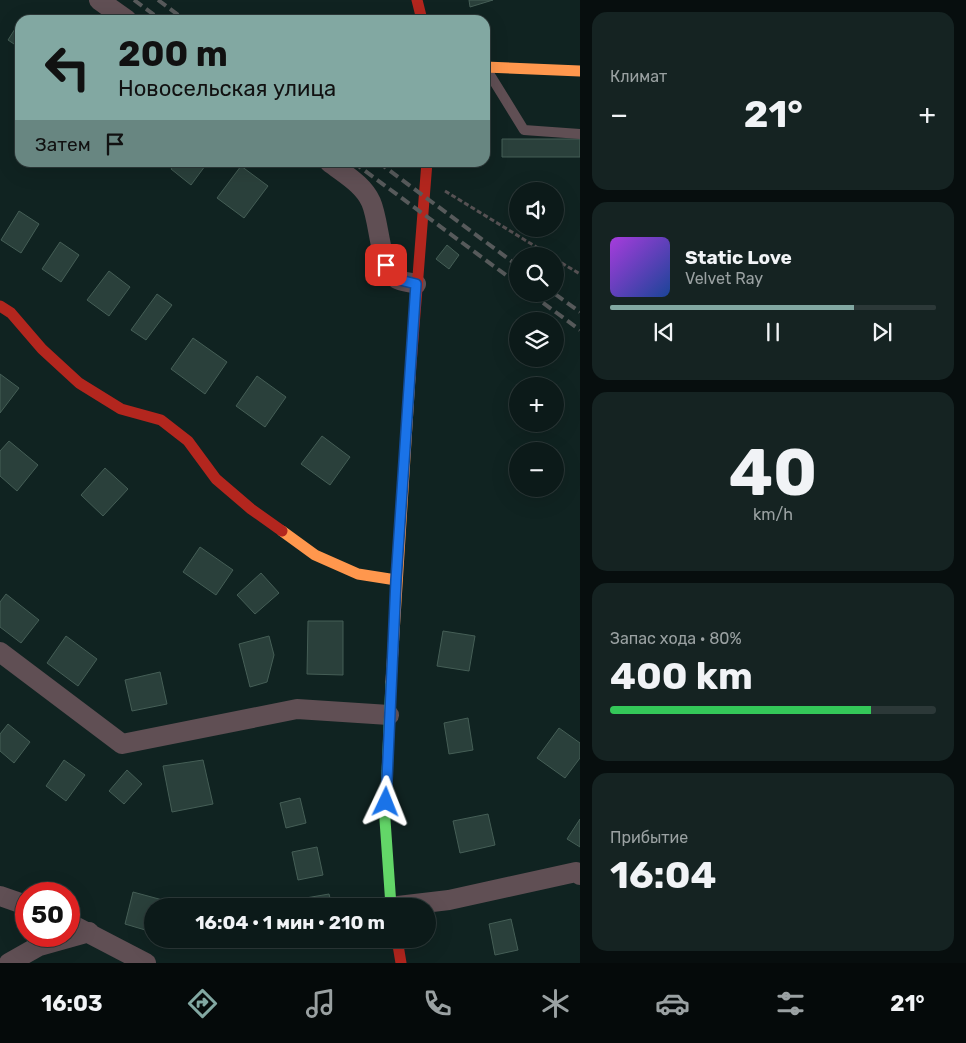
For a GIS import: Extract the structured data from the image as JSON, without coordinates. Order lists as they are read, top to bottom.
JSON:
{
  "page": {
    "tile": [
      "Климат",
      ["40", "km/h"],
      ["Запас хода · 80%", "400 km"],
      ["Прибытие", "16:04"]
    ],
    "turn": ["200 m", "Новосельская улица"],
    "heat": ["−", "21°", "+"],
    "then": "Затем",
    "map_buttons": ["+", "−"],
    "song": ["Static Love", "Velvet Ray"],
    "limit": "50",
    "trip": "16:04 · 1 мин · 210 m",
    "tabs": ["16:03", "21°"]
  }
}
